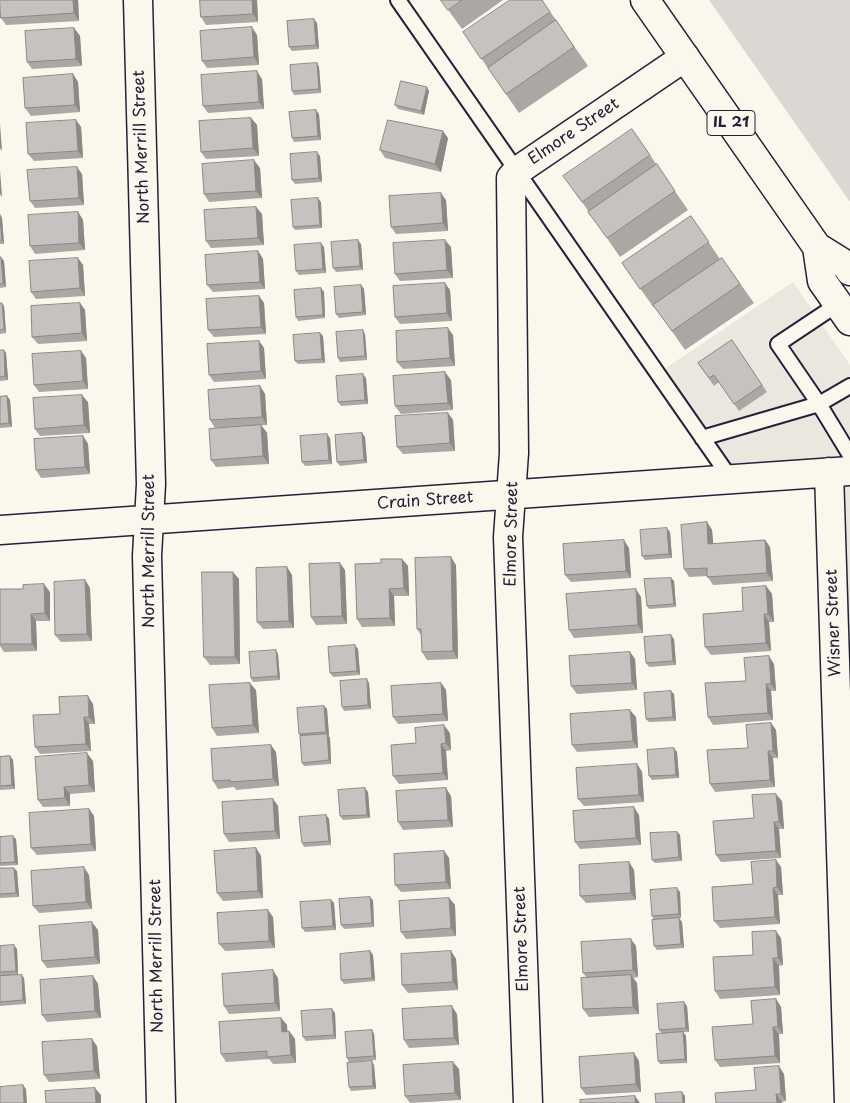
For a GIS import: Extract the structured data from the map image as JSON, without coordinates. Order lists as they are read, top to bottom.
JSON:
{
  "streets": {
    "street": [
      "IL 21",
      "Elmore Street",
      "North Merrill Street",
      "Crain Street",
      "Wisner Street"
    ]
  },
  "crossings": [
    ["IL 21", "Elmore Street"],
    ["Elmore Street", "Crain Street"],
    ["North Merrill Street", "Crain Street"],
    ["Crain Street", "Wisner Street"]
  ]
}
